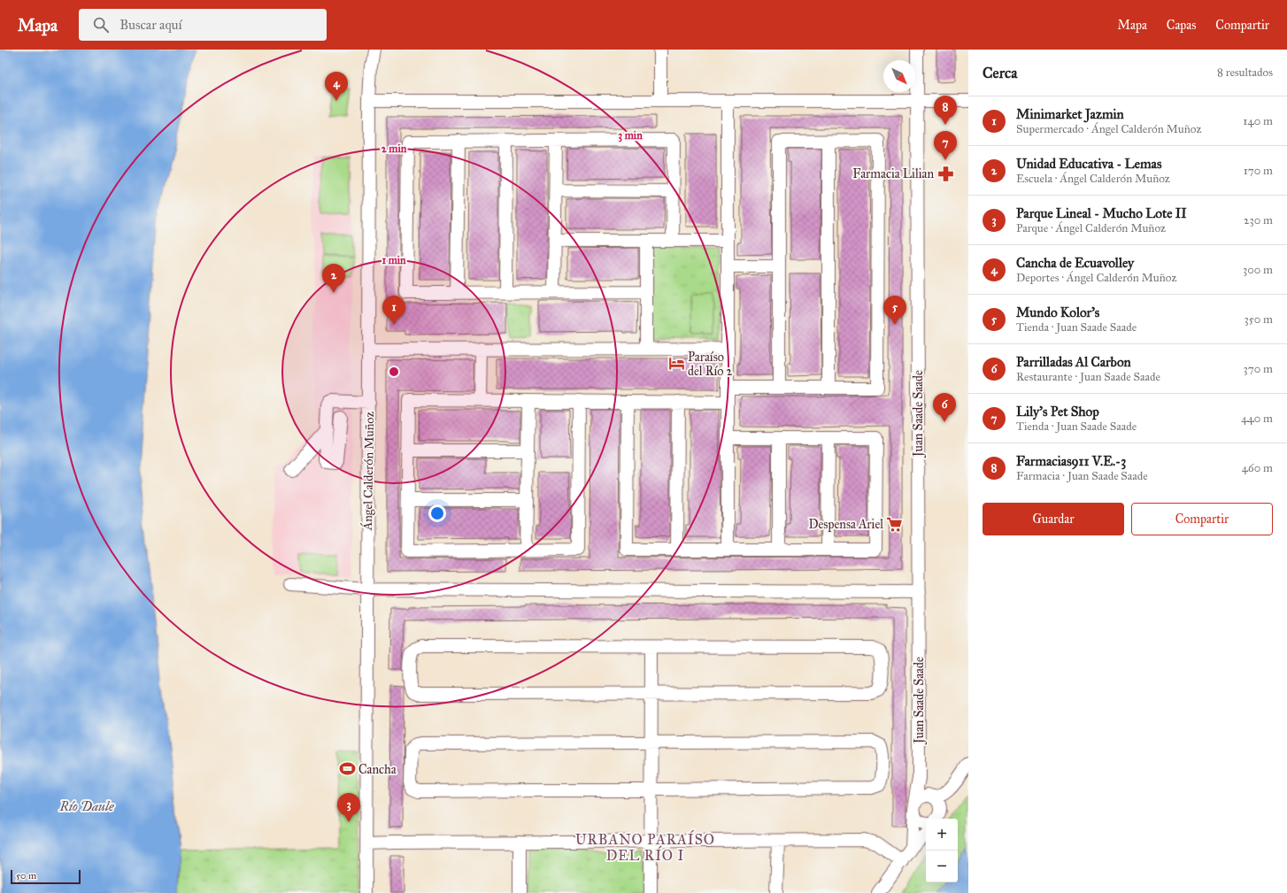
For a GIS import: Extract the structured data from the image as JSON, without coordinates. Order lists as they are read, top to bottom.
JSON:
{
  "streets": {
    "street": ["Juan Saade Saade", "Ángel Calderón Muñoz"]
  },
  "districts": ["URBANO PARAÍSO DEL RÍO I"],
  "water": ["Río Daule"],
  "places": {
    "pharmacy": ["Farmacia Lilian"],
    "hotel": ["Paraíso del Río 2"],
    "supermarket": ["Despensa Ariel"],
    "sports": ["Cancha"]
  },
  "scale_bar": "50 m",
  "north": "bottom right",
  "page": {
    "header": "Mapa",
    "search": "Buscar aquí",
    "nav": ["Mapa", "Capas", "Compartir"],
    "heading": ["Cerca", "8 resultados"],
    "pins": [
      "4",
      "8",
      "7",
      "2",
      "1",
      "5",
      "6",
      "3"
    ],
    "list": [
      {
        "mark": "1",
        "name": "Minimarket Jazmin",
        "note": "Supermercado · Ángel Calderón Muñoz",
        "value": "140 m"
      },
      {
        "mark": "2",
        "name": "Unidad Educativa - Lemas",
        "note": "Escuela · Ángel Calderón Muñoz",
        "value": "170 m"
      },
      {
        "mark": "3",
        "name": "Parque Lineal - Mucho Lote II",
        "note": "Parque · Ángel Calderón Muñoz",
        "value": "230 m"
      },
      {
        "mark": "4",
        "name": "Cancha de Ecuavolley",
        "note": "Deportes · Ángel Calderón Muñoz",
        "value": "300 m"
      },
      {
        "mark": "5",
        "name": "Mundo Kolor's",
        "note": "Tienda · Juan Saade Saade",
        "value": "350 m"
      },
      {
        "mark": "6",
        "name": "Parrilladas Al Carbon",
        "note": "Restaurante · Juan Saade Saade",
        "value": "370 m"
      },
      {
        "mark": "7",
        "name": "Lily's Pet Shop",
        "note": "Tienda · Juan Saade Saade",
        "value": "440 m"
      },
      {
        "mark": "8",
        "name": "Farmacias911 V.E.-3",
        "note": "Farmacia · Juan Saade Saade",
        "value": "460 m"
      }
    ],
    "buttons": ["Guardar", "Compartir"],
    "map_buttons": ["+", "−"],
    "scale": "50 m"
  },
  "rings": ["3 min", "2 min", "1 min"]
}
